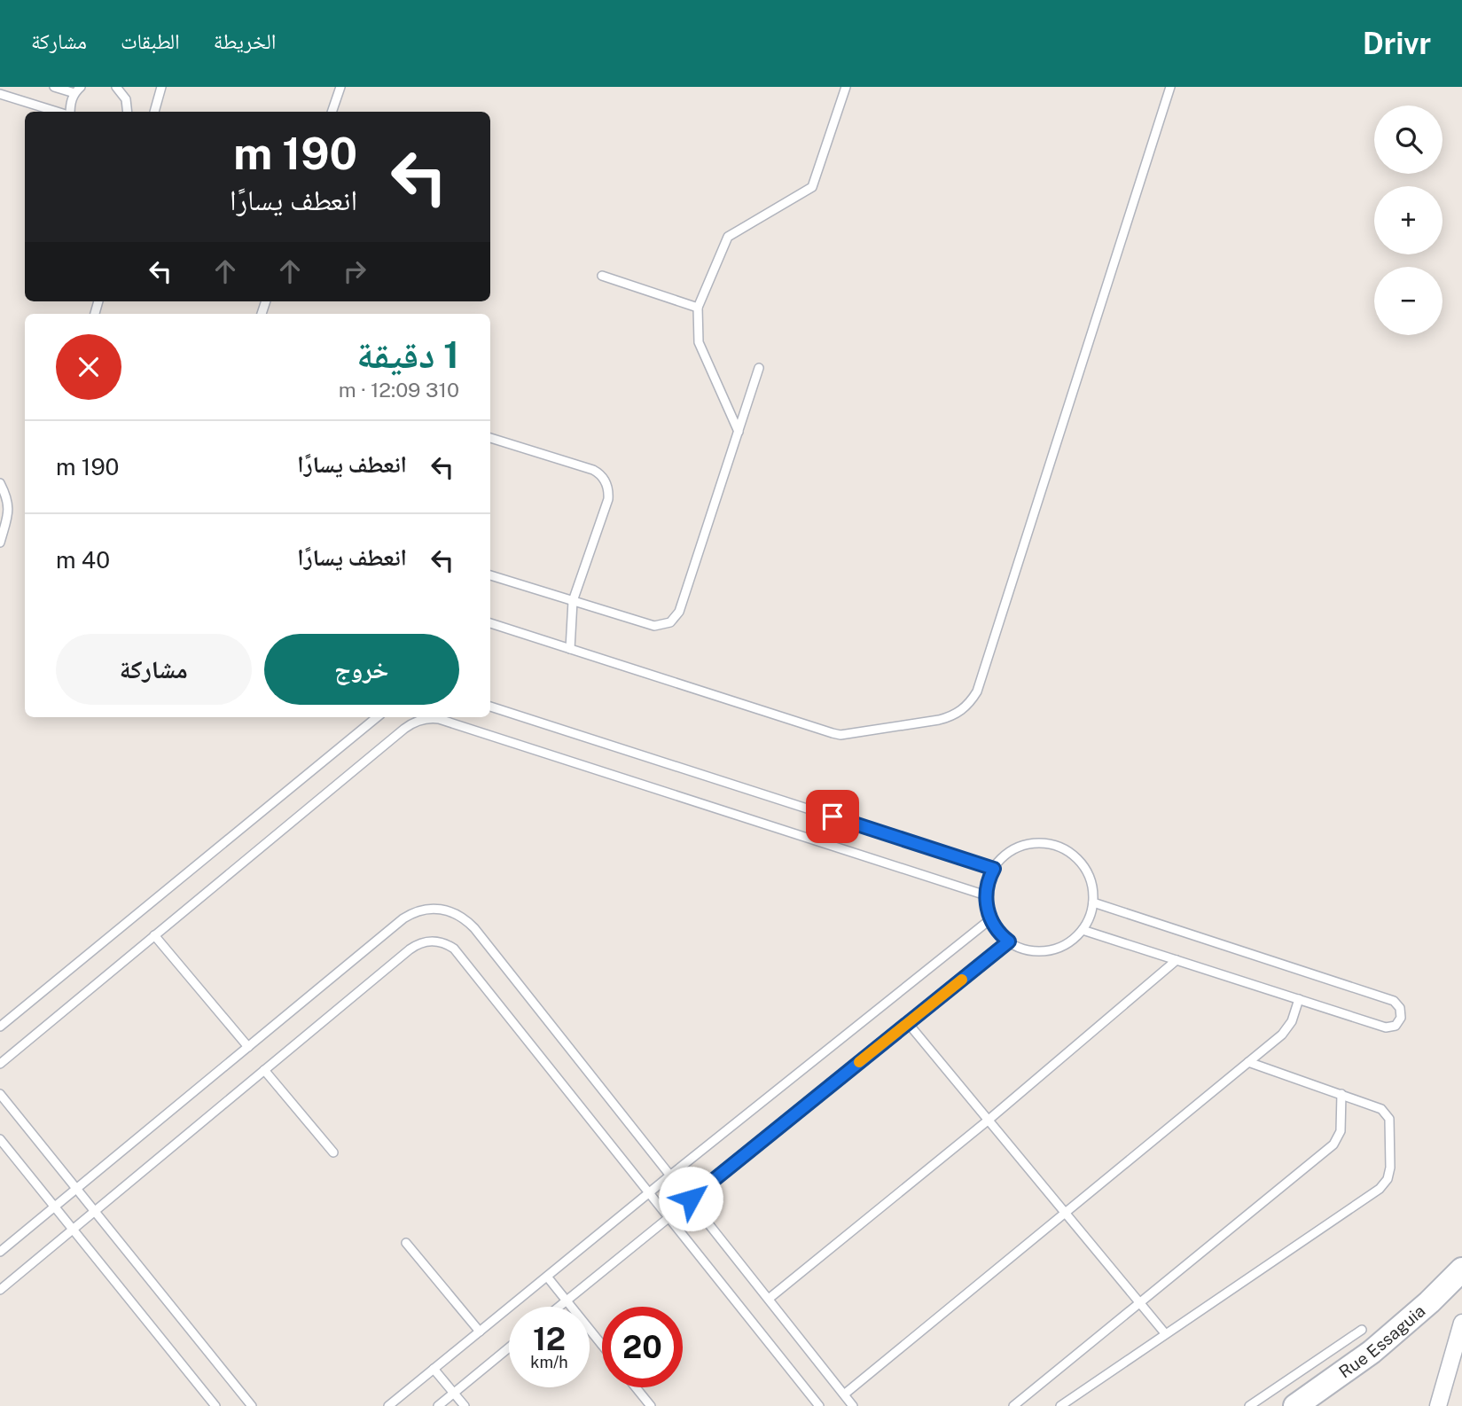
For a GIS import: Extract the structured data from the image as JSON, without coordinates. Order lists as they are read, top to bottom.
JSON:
{
  "streets": {
    "street": ["Rue Essaguia"]
  },
  "page": {
    "header": "Drivr",
    "nav": ["الخريطة", "الطبقات", "مشاركة"],
    "map_buttons": ["+", "−"],
    "turn": ["190 m", "انعطف يسارًا"],
    "heading": ["1 دقيقة", "310 m · 12:09"],
    "list": [
      {
        "name": "انعطف يسارًا",
        "value": "190 m"
      },
      {
        "name": "انعطف يسارًا",
        "value": "40 m"
      }
    ],
    "buttons": ["خروج", "مشاركة"],
    "speed": "12 km/h",
    "limit": "20"
  }
}
